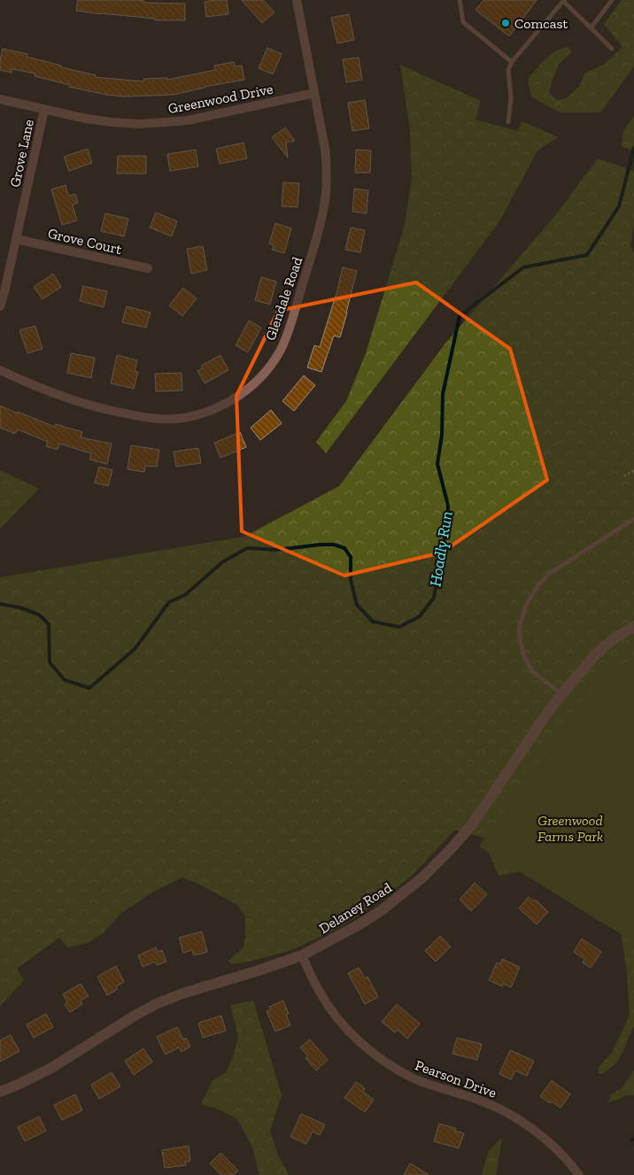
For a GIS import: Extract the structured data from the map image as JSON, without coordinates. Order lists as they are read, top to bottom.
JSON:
{
  "streets": {
    "street": [
      "Greenwood Drive",
      "Grove Lane",
      "Grove Court",
      "Glendale Road",
      "Delaney Road",
      "Pearson Drive"
    ]
  },
  "crossings": [
    ["Greenwood Drive", "Grove Lane"],
    ["Greenwood Drive", "Glendale Road"],
    ["Grove Lane", "Grove Court"],
    ["Delaney Road", "Pearson Drive"]
  ],
  "water": ["Hoadly Run"],
  "parks": ["Greenwood Farms Park"],
  "places": ["Comcast"]
}
